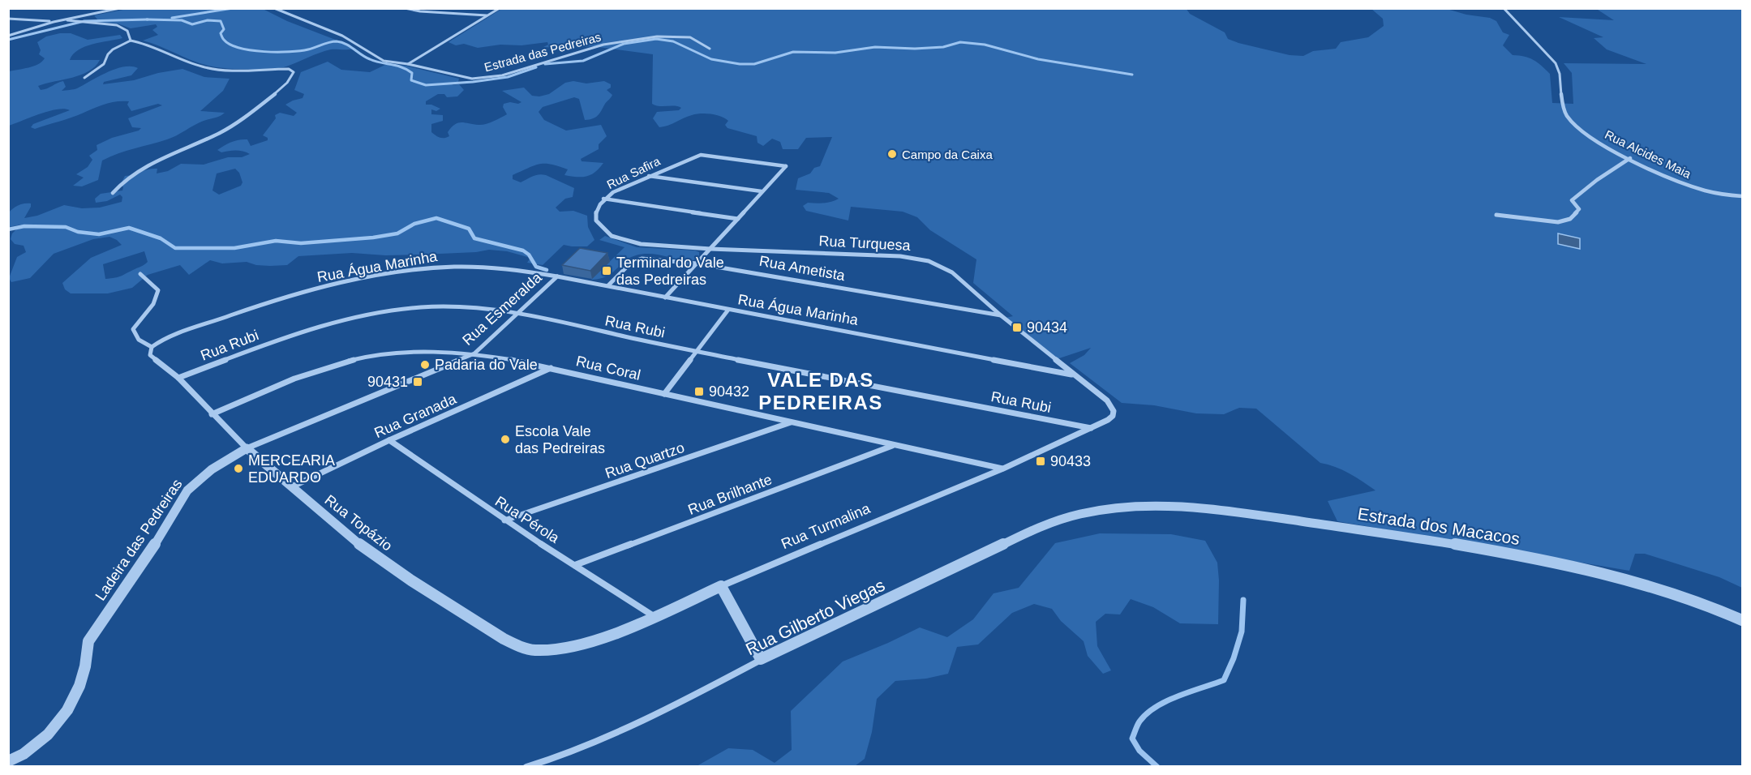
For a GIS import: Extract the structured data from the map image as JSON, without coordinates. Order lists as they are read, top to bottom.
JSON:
{
  "streets": {
    "street": [
      "Estrada das Pedreiras",
      "Rua Alcides Maia",
      "Rua Safira",
      "Rua Turquesa",
      "Rua Água Marinha",
      "Rua Ametista",
      "Rua Esmeralda",
      "Rua Rubi",
      "Rua Coral",
      "Rua Granada",
      "Rua Quartzo",
      "Rua Brilhante",
      "Rua Pérola",
      "Rua Topázio",
      "Rua Turmalina",
      "Estrada dos Macacos",
      "Ladeira das Pedreiras",
      "Rua Gilberto Viegas"
    ]
  },
  "crossings": [
    ["Rua Safira", "Rua Turquesa"],
    ["Rua Turquesa", "Rua Água Marinha"],
    ["Rua Turquesa", "Rua Ametista"],
    ["Rua Turquesa", "Rua Turmalina"],
    ["Rua Água Marinha", "Rua Ametista"],
    ["Rua Água Marinha", "Rua Esmeralda"],
    ["Rua Água Marinha", "Rua Topázio"],
    ["Rua Esmeralda", "Rua Rubi"],
    ["Rua Esmeralda", "Rua Coral"],
    ["Rua Esmeralda", "Rua Topázio"],
    ["Rua Esmeralda", "Ladeira das Pedreiras"],
    ["Rua Rubi", "Rua Topázio"],
    ["Rua Rubi", "Rua Turmalina"],
    ["Rua Coral", "Rua Granada"],
    ["Rua Coral", "Rua Quartzo"],
    ["Rua Coral", "Rua Brilhante"],
    ["Rua Coral", "Rua Topázio"],
    ["Rua Coral", "Rua Turmalina"],
    ["Rua Granada", "Rua Pérola"],
    ["Rua Granada", "Rua Topázio"],
    ["Rua Quartzo", "Rua Pérola"],
    ["Rua Brilhante", "Rua Pérola"],
    ["Rua Pérola", "Rua Turmalina"],
    ["Rua Topázio", "Rua Turmalina"],
    ["Rua Topázio", "Ladeira das Pedreiras"],
    ["Estrada dos Macacos", "Rua Gilberto Viegas"]
  ],
  "districts": ["VALE DAS PEDREIRAS"],
  "places": {
    "other": [
      "Campo da Caixa",
      "Padaria do Vale",
      "Escola Vale das Pedreiras",
      "MERCEARIA EDUARDO"
    ],
    "transit": [
      "Terminal do Vale das Pedreiras",
      "90434",
      "90431",
      "90432",
      "90433"
    ]
  }
}
